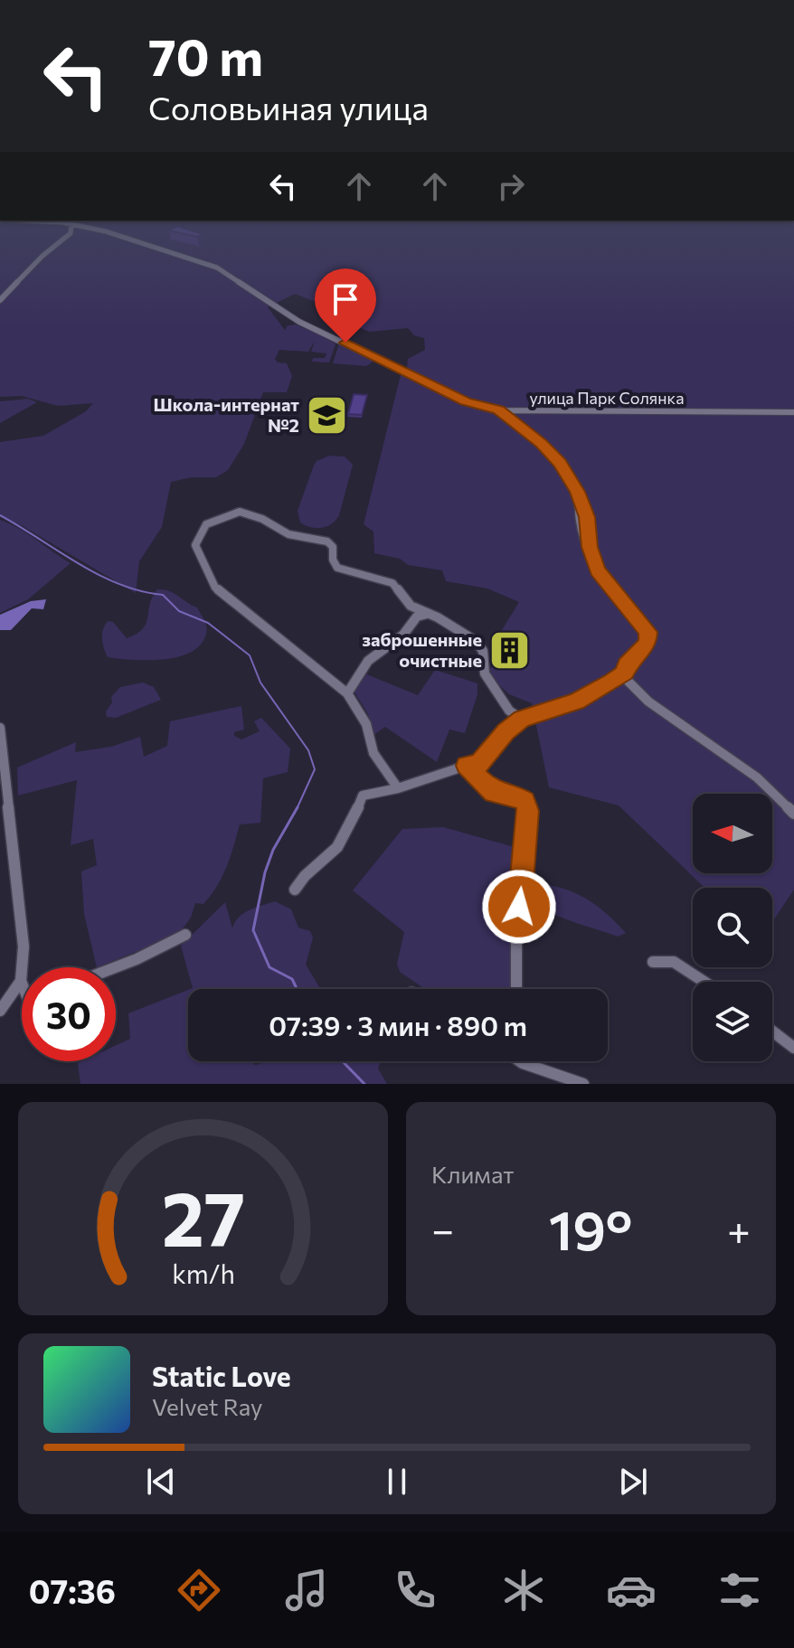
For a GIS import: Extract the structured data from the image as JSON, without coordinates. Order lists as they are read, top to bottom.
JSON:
{
  "streets": {
    "street": ["улица Парк Солянка"]
  },
  "places": {
    "school or university": ["Школа-интернат №2"],
    "building": ["заброшенные очистные"]
  },
  "north": "left",
  "page": {
    "turn": ["70 m", "Соловьиная улица"],
    "limit": "30",
    "trip": "07:39 · 3 мин · 890 m",
    "tile": "Климат",
    "heat": ["−", "19°", "+"],
    "song": ["Static Love", "Velvet Ray"],
    "tabs": "07:36",
    "gauge": ["27", "km/h"]
  }
}
